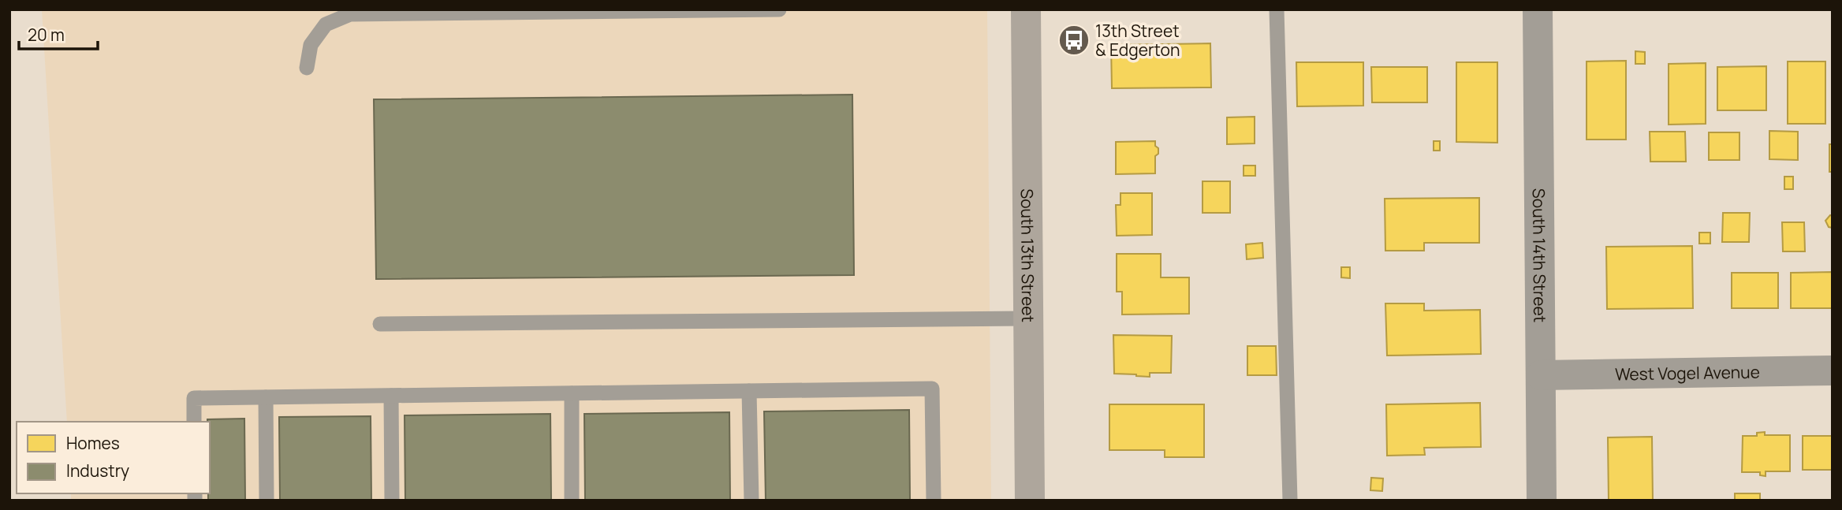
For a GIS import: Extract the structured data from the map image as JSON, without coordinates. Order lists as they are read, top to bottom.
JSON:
{
  "streets": {
    "street": ["South 13th Street", "South 14th Street", "West Vogel Avenue"]
  },
  "crossings": [
    ["South 14th Street", "West Vogel Avenue"]
  ],
  "places": {
    "bus stop": ["13th Street & Edgerton"]
  },
  "legend": ["Homes", "Industry"],
  "scale_bar": "20 m"
}
